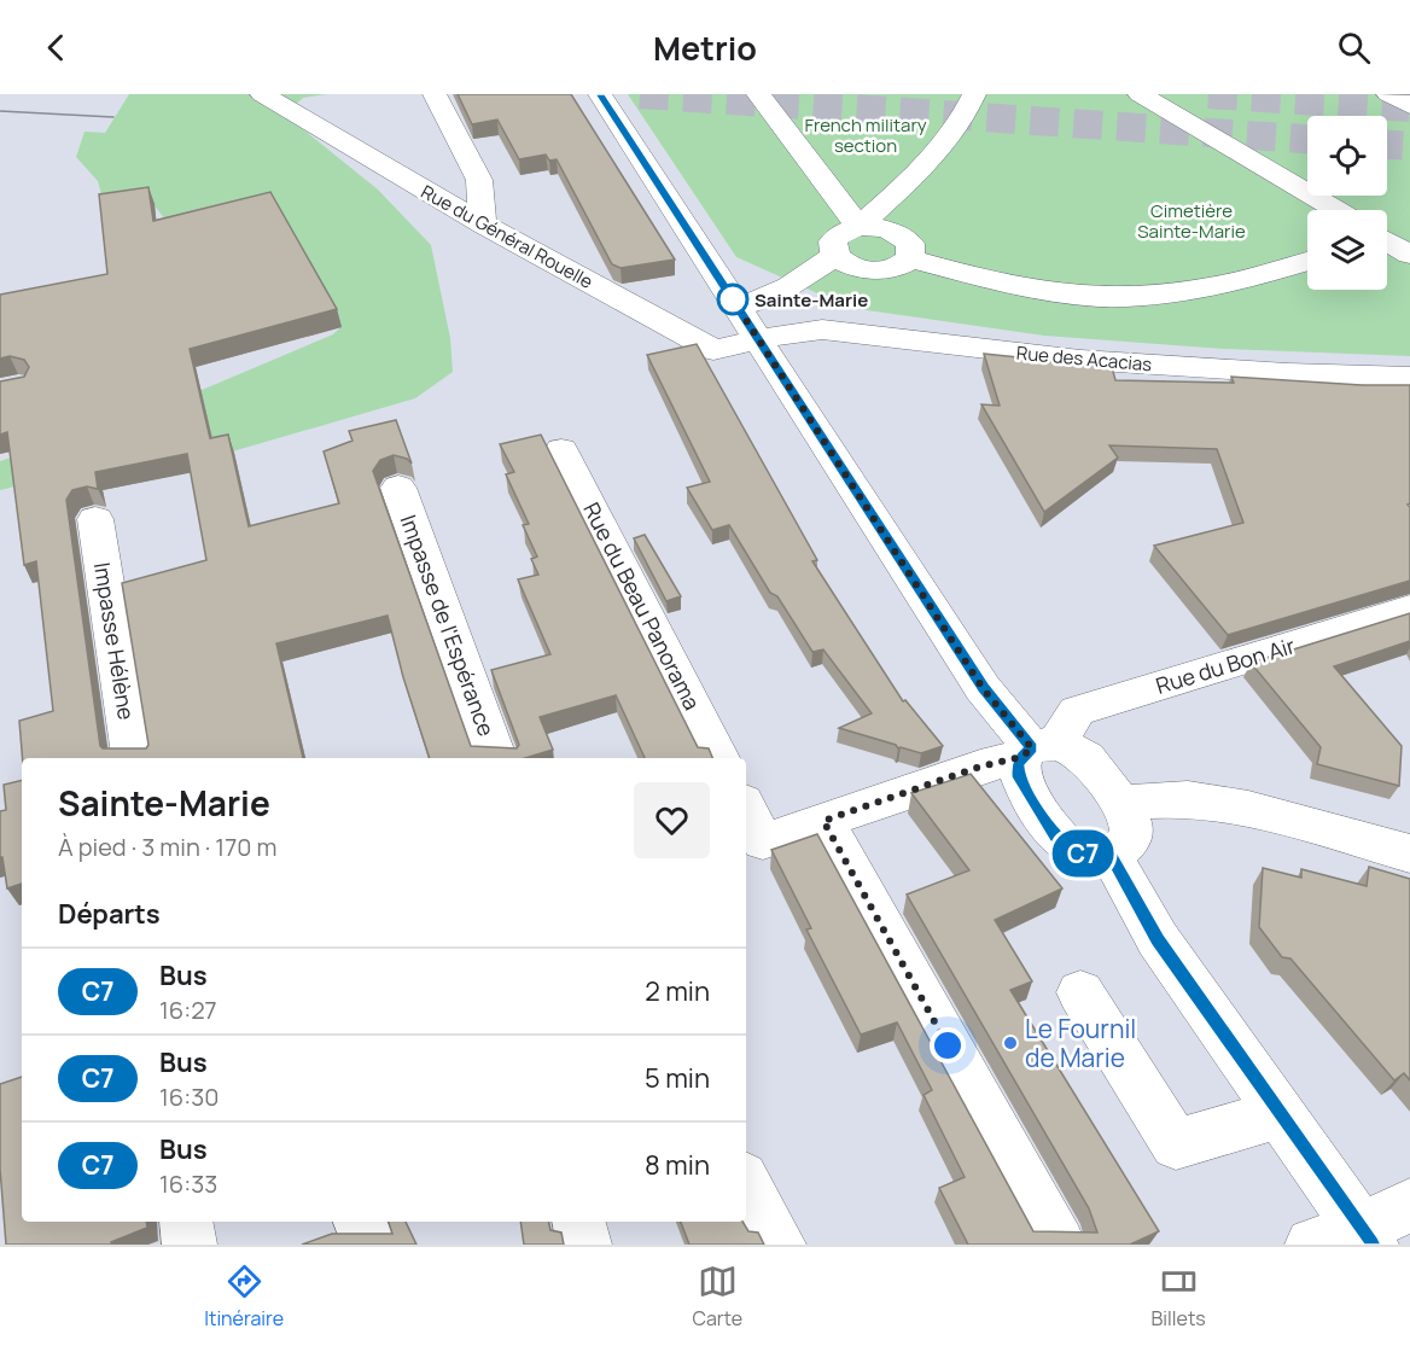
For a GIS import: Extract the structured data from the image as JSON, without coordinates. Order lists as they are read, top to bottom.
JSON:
{
  "streets": {
    "street": [
      "Rue du Général Rouelle",
      "Rue des Acacias",
      "Rue du Beau Panorama",
      "Impasse de l'Espérance",
      "Impasse Hélène",
      "Rue du Bon Air"
    ]
  },
  "crossings": [
    ["Rue du Général Rouelle", "Rue des Acacias"]
  ],
  "parks": ["French military section", "Cimetière Sainte-Marie"],
  "places": ["Sainte-Marie", "Le Fournil de Marie"],
  "lines": ["bus line C7"],
  "page": {
    "header": "Metrio",
    "on_map": "C7",
    "heading": [
      ["Sainte-Marie", "À pied · 3 min · 170 m"],
      "Départs"
    ],
    "list": [
      {
        "mark": "C7",
        "name": "Bus",
        "note": "16:27",
        "value": "2 min"
      },
      {
        "mark": "C7",
        "name": "Bus",
        "note": "16:30",
        "value": "5 min"
      },
      {
        "mark": "C7",
        "name": "Bus",
        "note": "16:33",
        "value": "8 min"
      }
    ],
    "tabs": ["Itinéraire", "Carte", "Billets"]
  }
}
